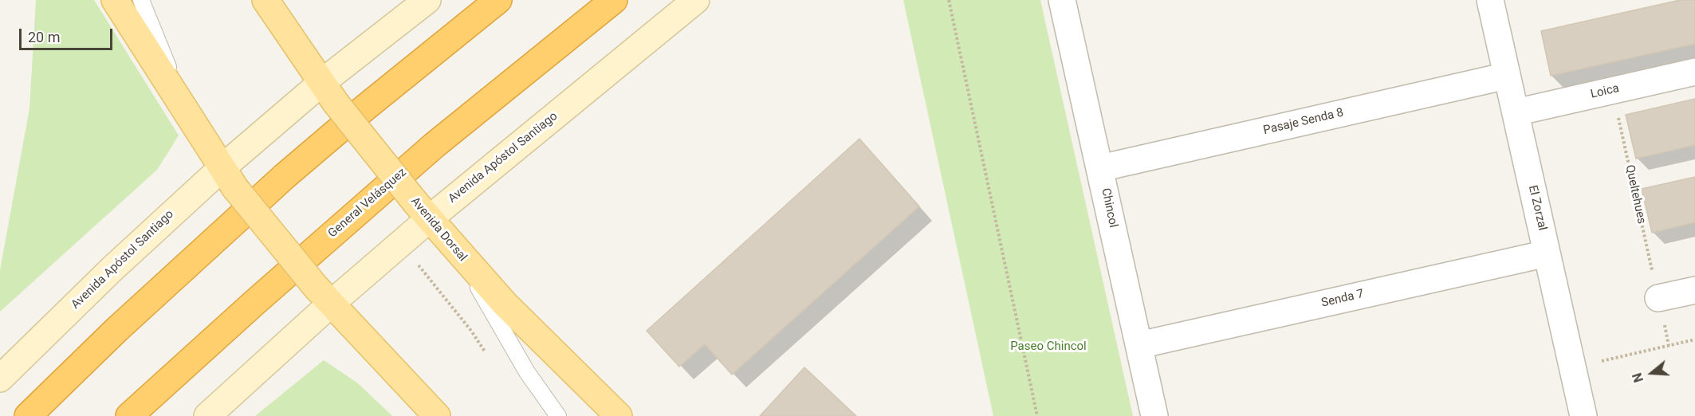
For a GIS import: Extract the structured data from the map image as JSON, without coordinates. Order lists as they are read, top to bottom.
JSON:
{
  "streets": {
    "highway": ["General Velásquez"],
    "main road": ["Avenida Apóstol Santiago", "Avenida Dorsal"],
    "street": [
      "Loica",
      "Pasaje Senda 8",
      "Chincol",
      "El Zorzal",
      "Senda 7"
    ],
    "path": ["Queltehues"]
  },
  "crossings": [
    ["Loica", "Queltehues"],
    ["Loica", "El Zorzal"],
    ["Pasaje Senda 8", "Chincol"],
    ["Pasaje Senda 8", "El Zorzal"],
    ["Avenida Apóstol Santiago", "Avenida Dorsal"],
    ["Chincol", "Senda 7"],
    ["El Zorzal", "Senda 7"]
  ],
  "parks": ["Paseo Chincol"],
  "scale_bar": "20 m",
  "north": "left"
}
